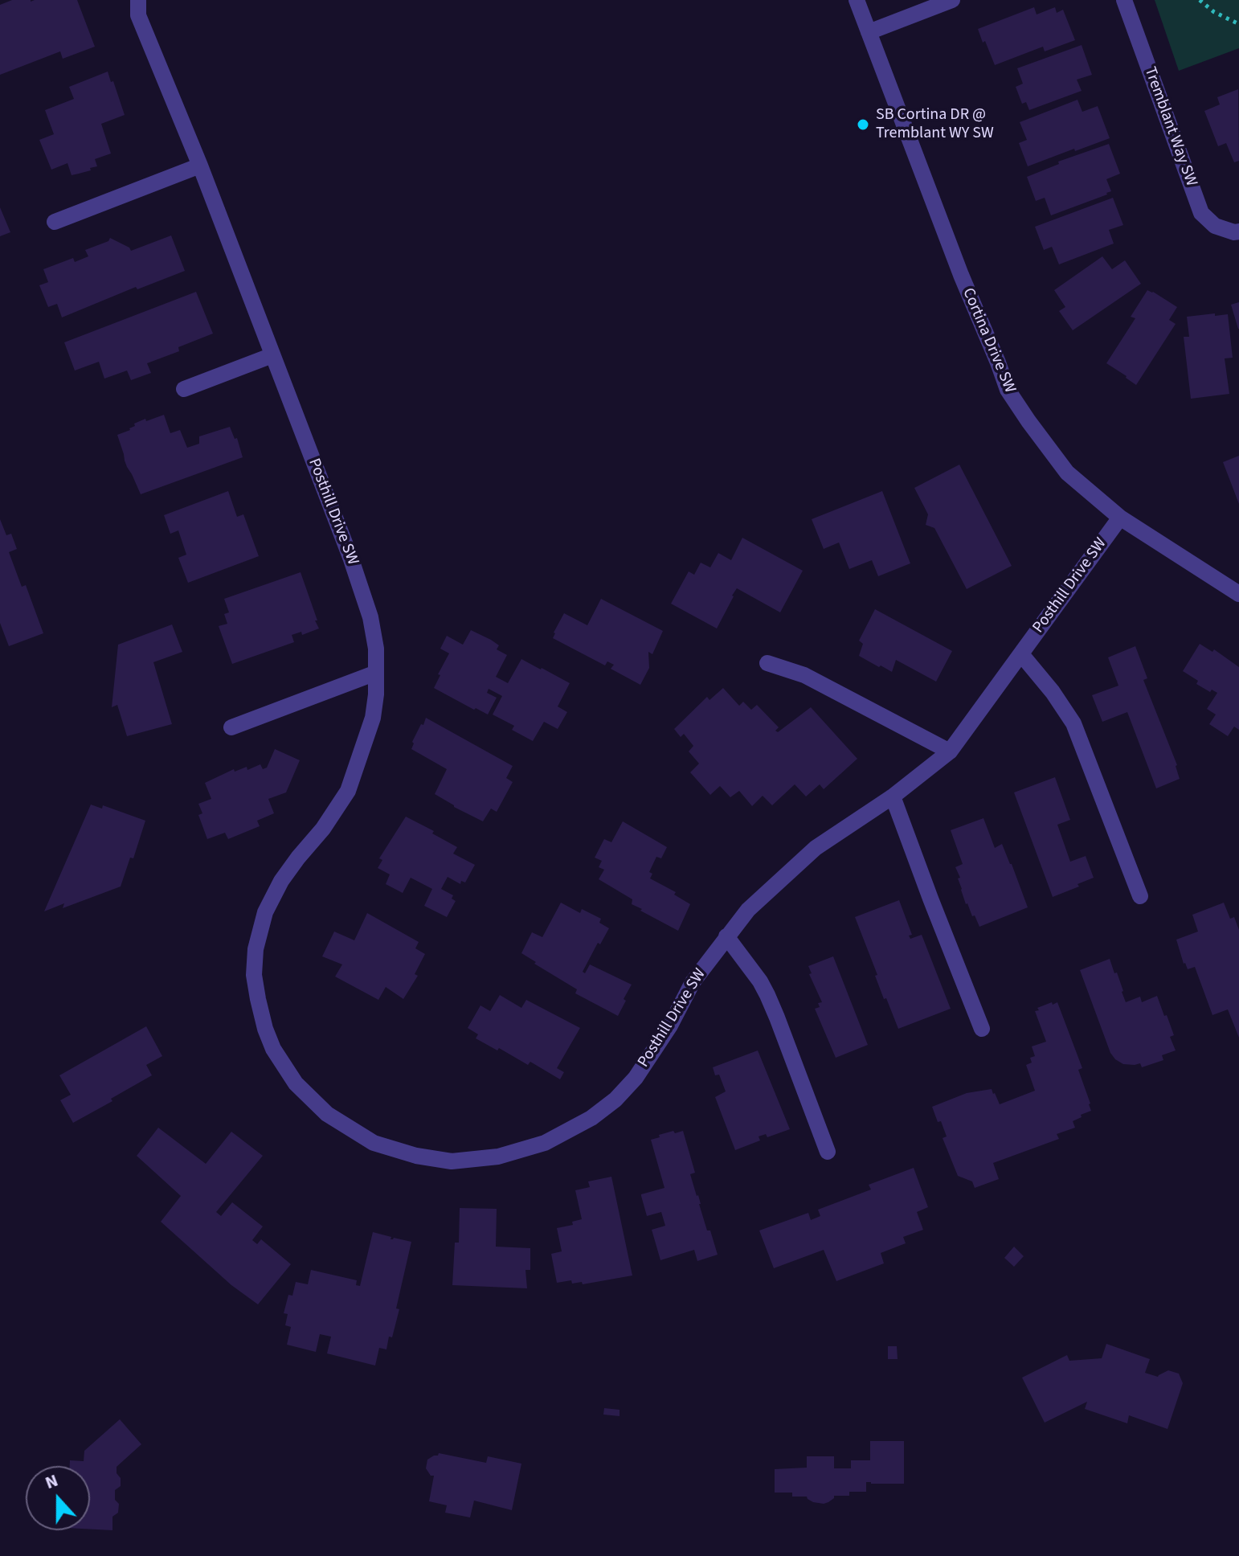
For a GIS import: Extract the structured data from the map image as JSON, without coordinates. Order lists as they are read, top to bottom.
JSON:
{
  "streets": {
    "street": ["Tremblant Way SW", "Cortina Drive SW", "Posthill Drive SW"]
  },
  "crossings": [
    ["Cortina Drive SW", "Posthill Drive SW"]
  ],
  "places": ["SB Cortina DR @ Tremblant WY SW"],
  "north": "top"
}
